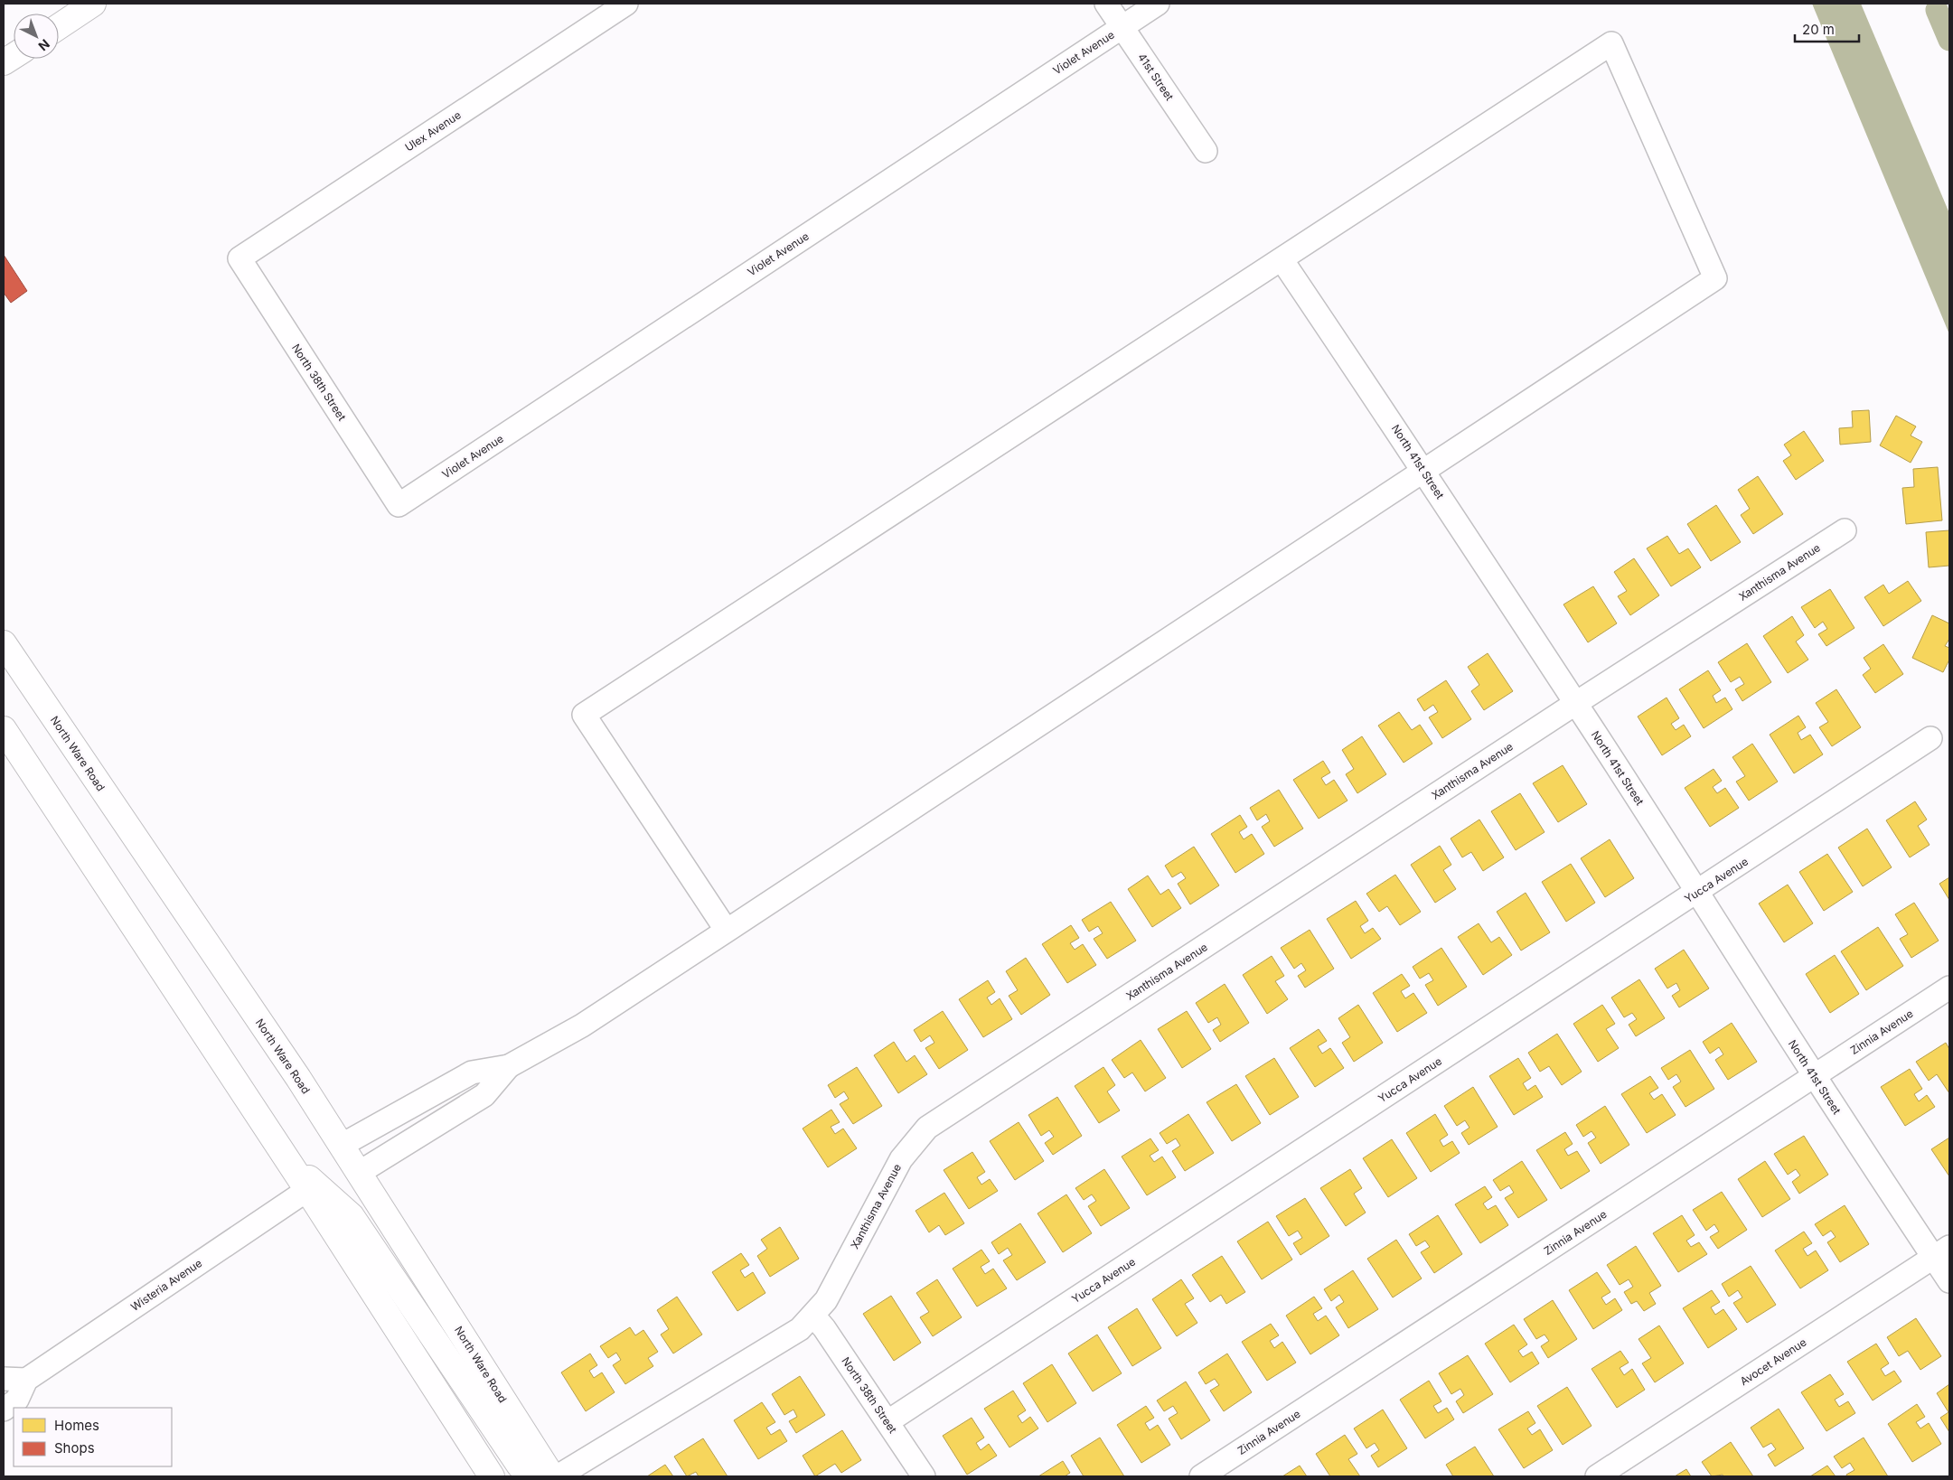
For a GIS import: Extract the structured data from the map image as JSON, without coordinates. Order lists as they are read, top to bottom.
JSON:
{
  "streets": {
    "main road": ["North Ware Road"],
    "street": [
      "Violet Avenue",
      "41st Street",
      "Ulex Avenue",
      "North 38th Street",
      "North 41st Street",
      "Xanthisma Avenue",
      "Yucca Avenue",
      "Zinnia Avenue",
      "Wisteria Avenue",
      "Avocet Avenue"
    ]
  },
  "crossings": [
    ["Violet Avenue", "41st Street"],
    ["Violet Avenue", "North 38th Street"],
    ["Ulex Avenue", "North 38th Street"],
    ["North 38th Street", "Xanthisma Avenue"],
    ["North 38th Street", "Yucca Avenue"],
    ["North 41st Street", "Xanthisma Avenue"],
    ["North 41st Street", "Yucca Avenue"],
    ["North 41st Street", "Zinnia Avenue"],
    ["North 41st Street", "Avocet Avenue"]
  ],
  "legend": ["Homes", "Shops"],
  "scale_bar": "20 m",
  "north": "bottom right"
}
